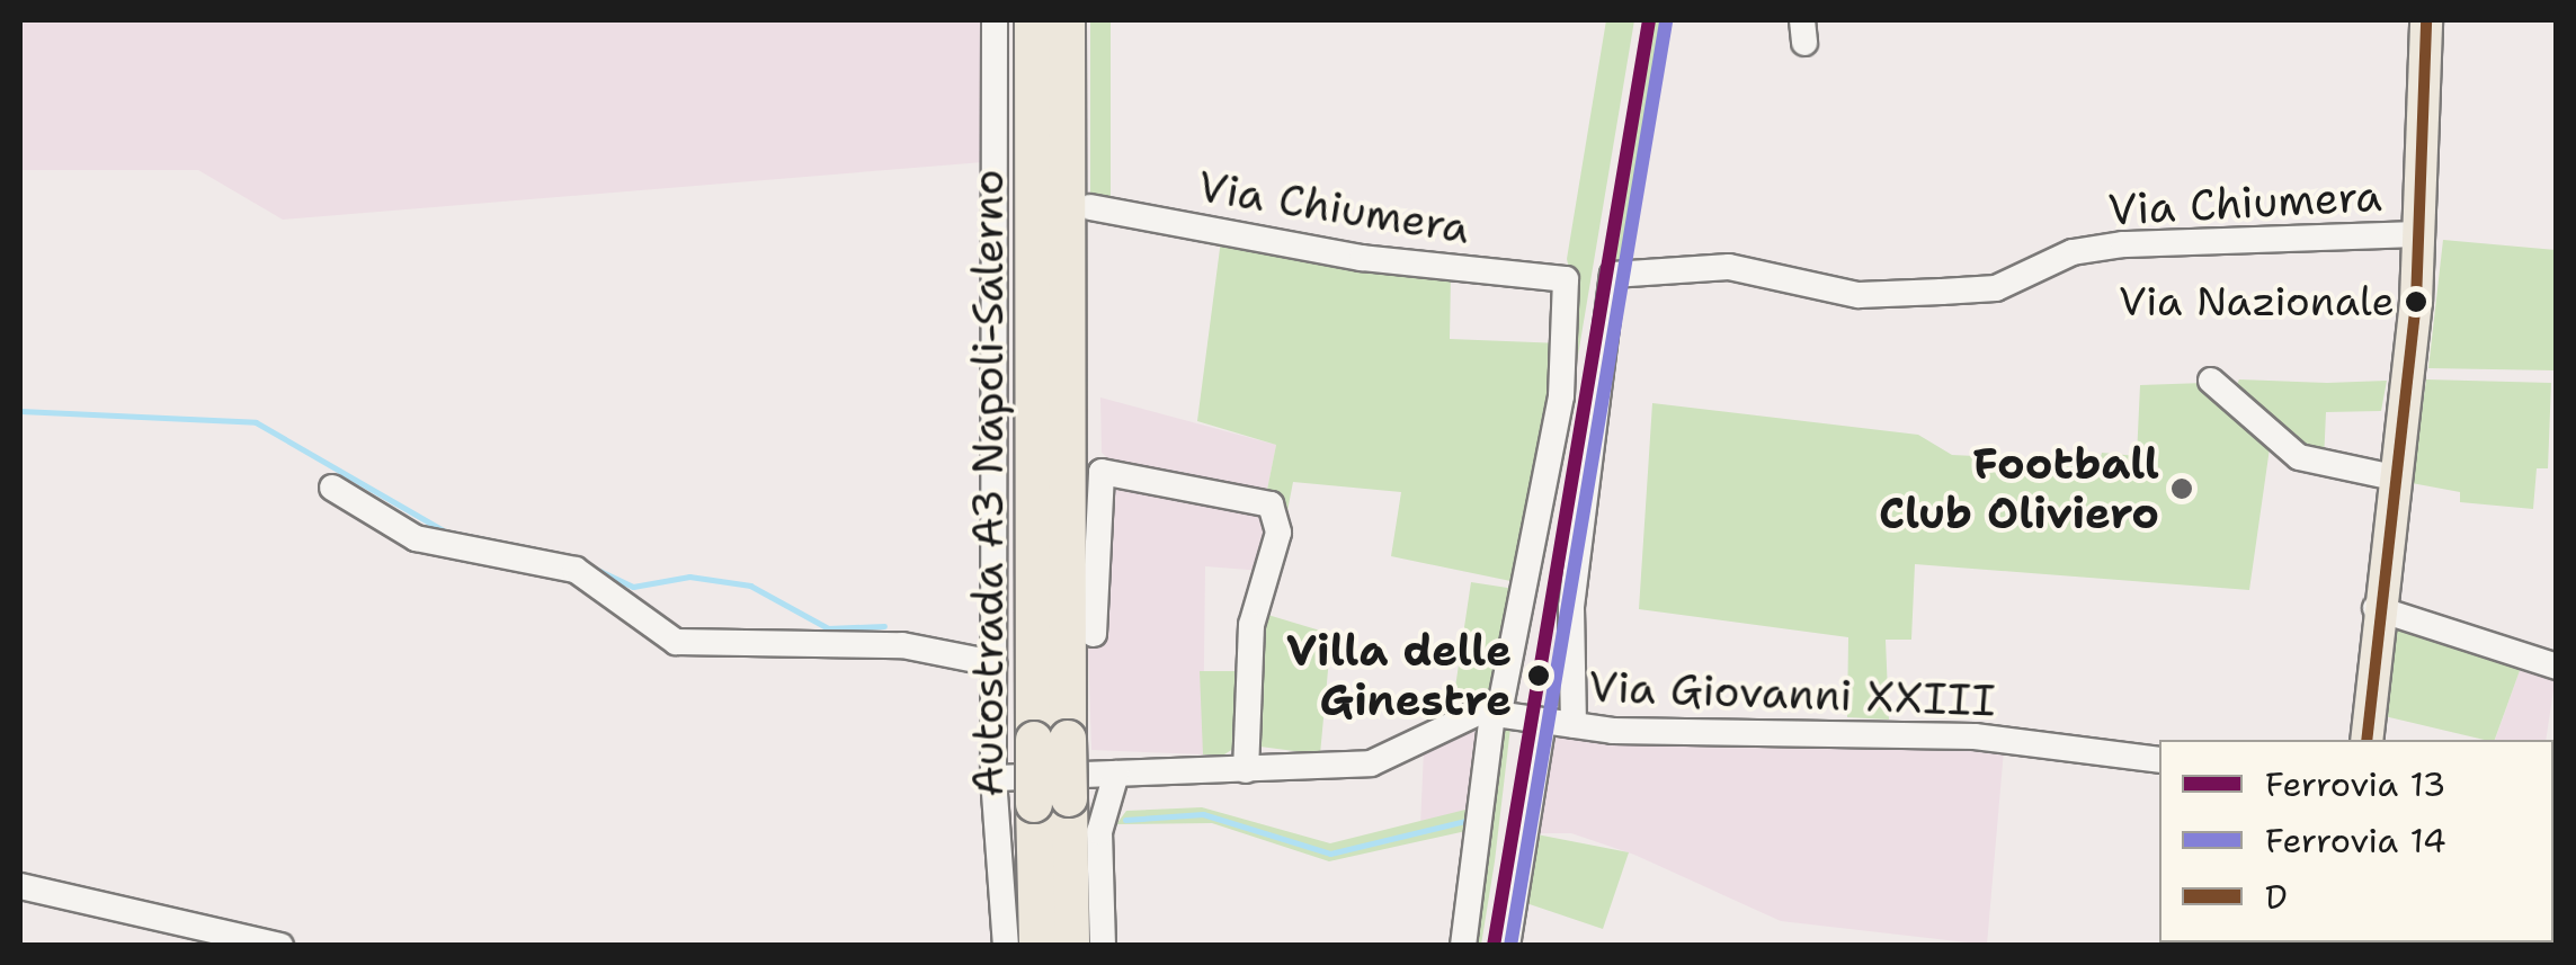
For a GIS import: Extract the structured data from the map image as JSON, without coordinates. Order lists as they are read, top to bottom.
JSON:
{
  "streets": {
    "highway": ["Autostrada A3 Napoli-Salerno"],
    "street": ["Via Chiumera", "Via Giovanni XXIII"]
  },
  "crossings": [
    ["Via Chiumera", "Via Giovanni XXIII"]
  ],
  "places": ["Via Nazionale", "Football Club Oliviero", "Villa delle Ginestre"],
  "lines": ["rail line 13", "transit line D", "rail line 14"],
  "legend": ["Ferrovia 13", "Ferrovia 14", "D"]
}
